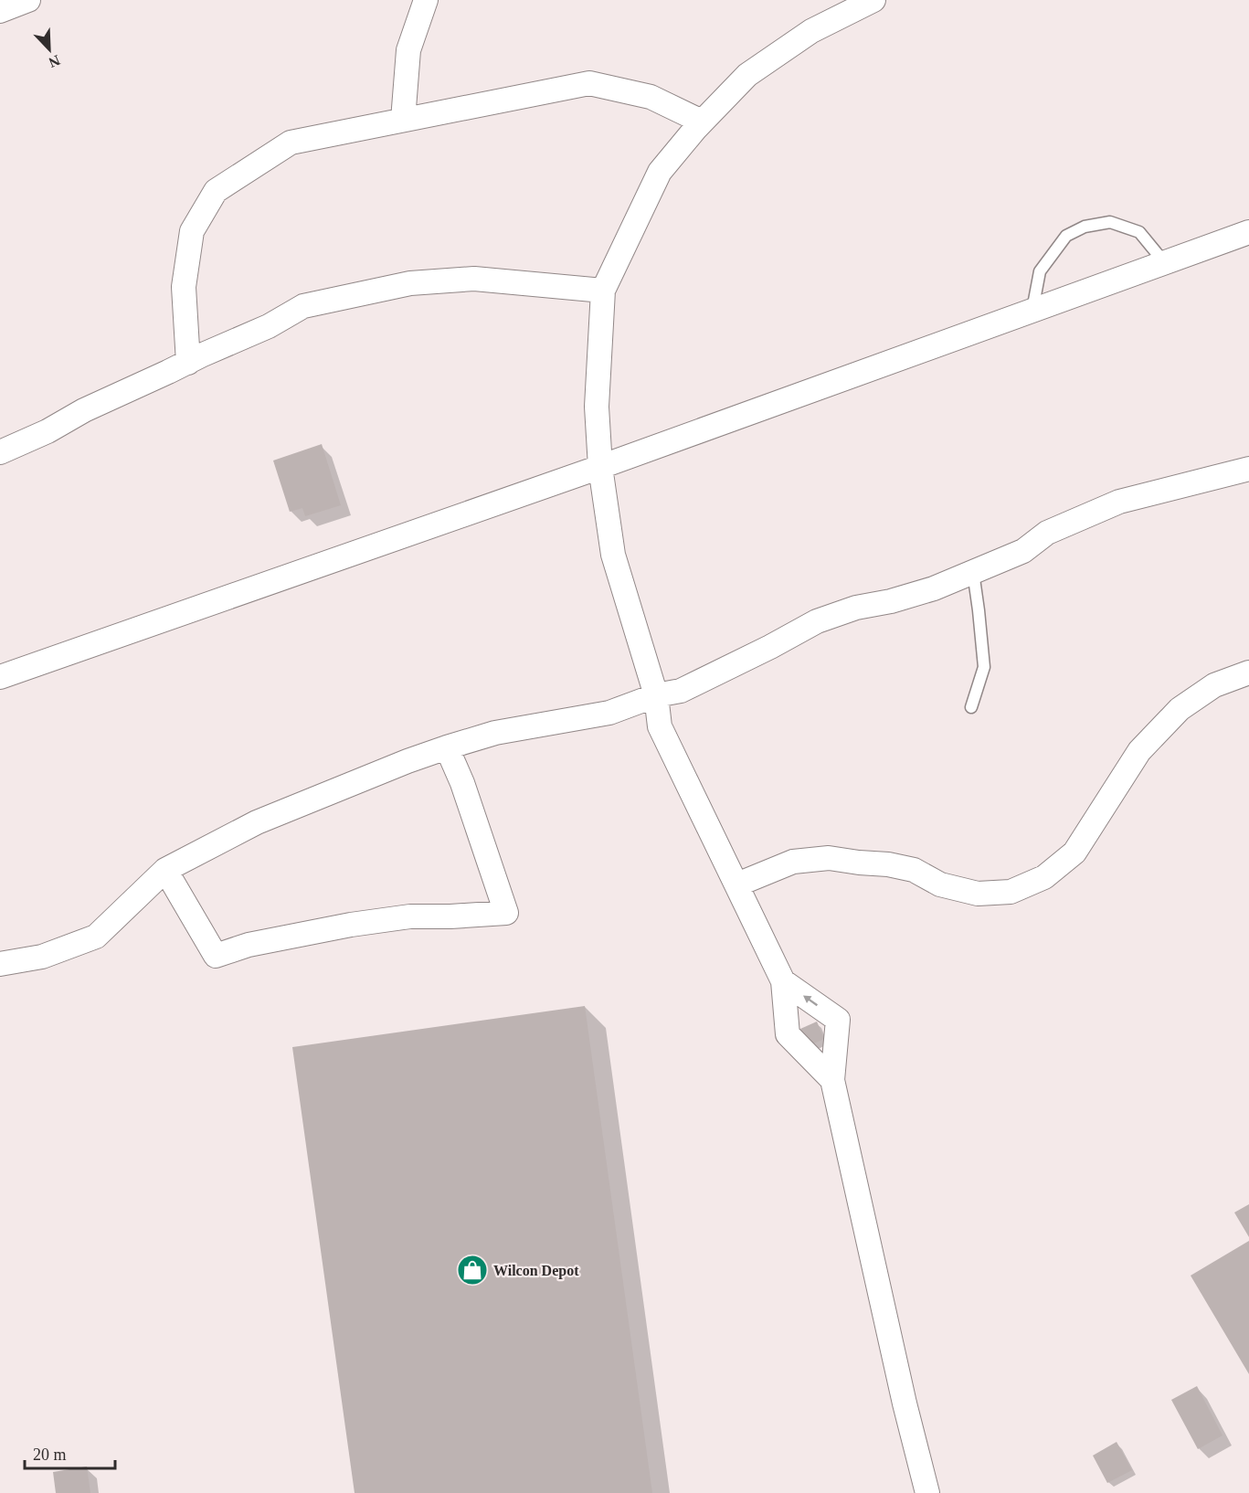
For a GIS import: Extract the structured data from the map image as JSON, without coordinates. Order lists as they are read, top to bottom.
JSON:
{
  "places": {
    "shop": ["Wilcon Depot"]
  },
  "scale_bar": "20 m",
  "north": "bottom right"
}
